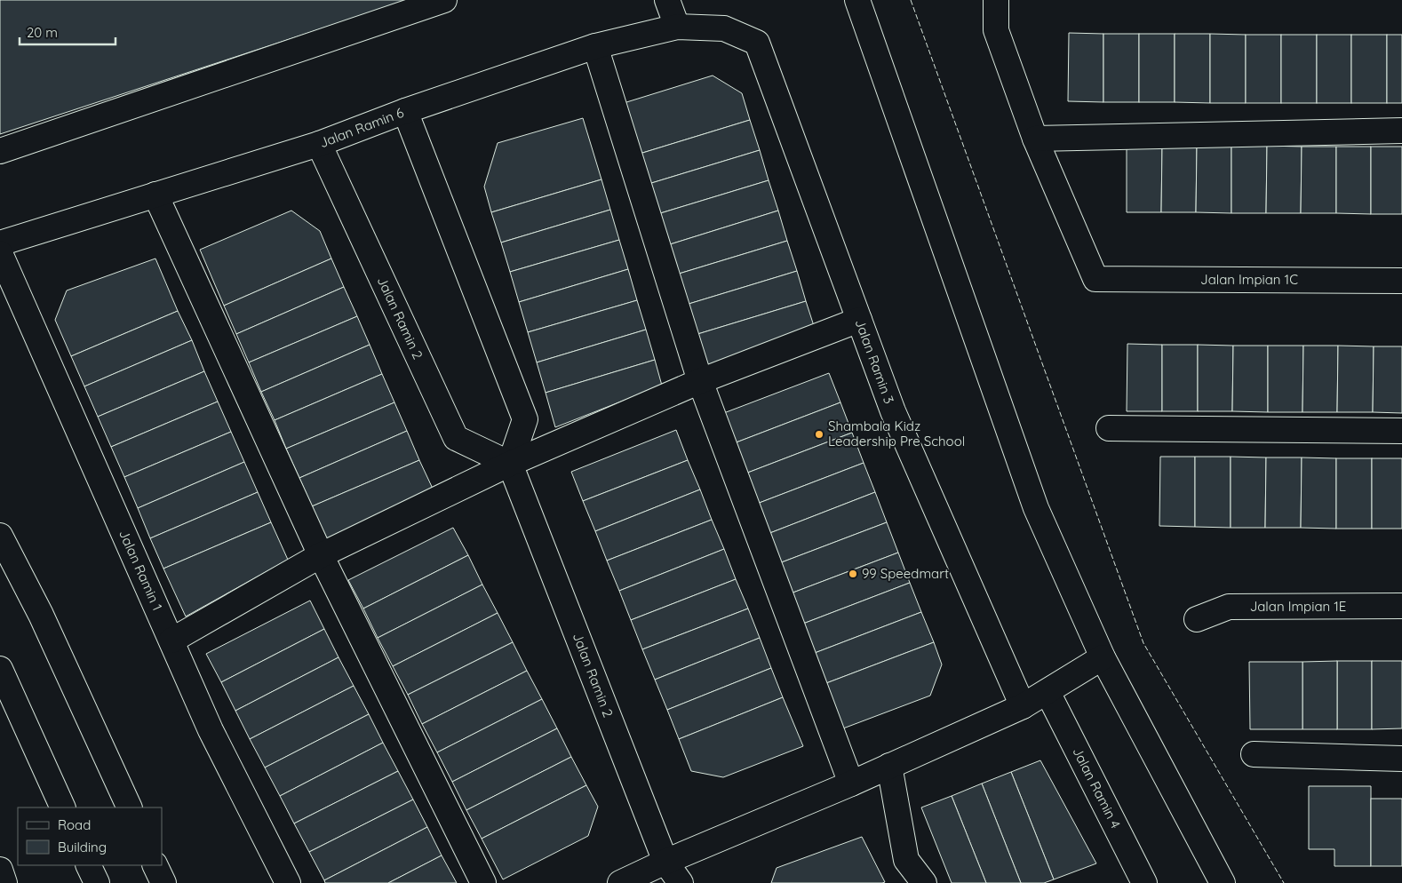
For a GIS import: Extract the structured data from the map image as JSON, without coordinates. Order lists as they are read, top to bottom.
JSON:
{
  "streets": {
    "main road": [
      "Jalan Ramin 6",
      "Jalan Impian 1C",
      "Jalan Ramin 2",
      "Jalan Ramin 3",
      "Jalan Ramin 1",
      "Jalan Impian 1E",
      "Jalan Ramin 4"
    ]
  },
  "crossings": [
    ["Jalan Ramin 6", "Jalan Ramin 2"],
    ["Jalan Ramin 6", "Jalan Ramin 3"]
  ],
  "places": ["Shambala Kidz Leadership Pre School", "99 Speedmart"],
  "legend": ["Road", "Building"],
  "scale_bar": "20 m"
}
